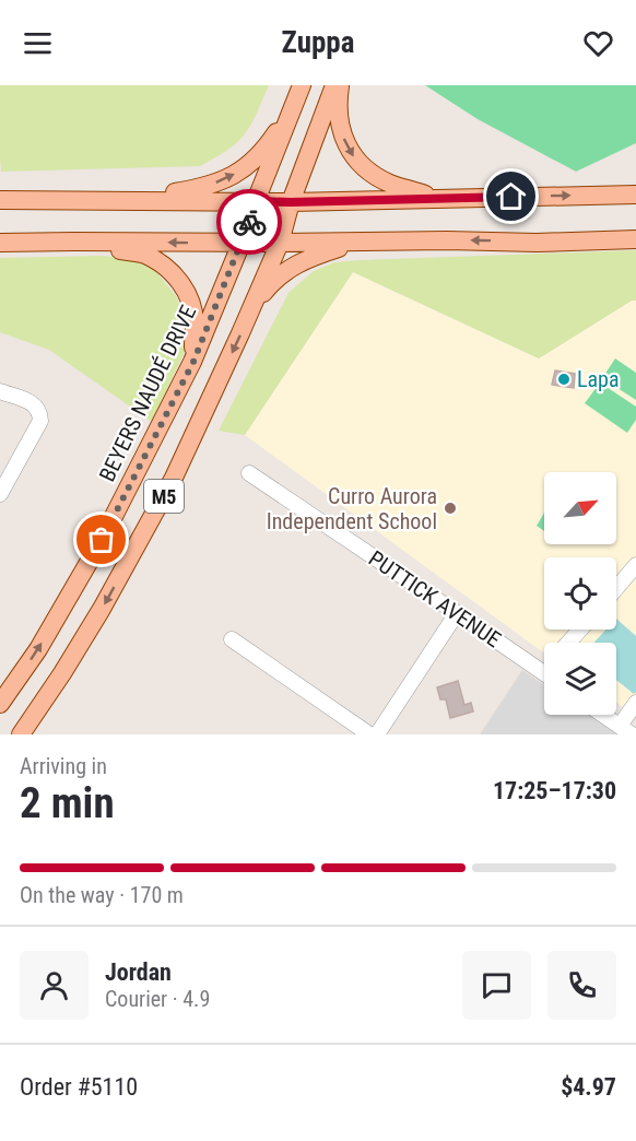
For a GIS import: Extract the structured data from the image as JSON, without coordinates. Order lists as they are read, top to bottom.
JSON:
{
  "streets": {
    "main road": ["BEYERS NAUDÉ DRIVE", "M5"],
    "street": ["PUTTICK AVENUE"]
  },
  "places": ["Lapa", "Curro Aurora Independent School"],
  "north": "top right",
  "page": {
    "header": "Zuppa",
    "heading": ["2 min", "Arriving in", "17:25–17:30"],
    "panel": [
      "Jordan",
      "Courier · 4.9",
      "Order #5110",
      "$4.97"
    ],
    "bar": "On the way · 170 m"
  }
}
